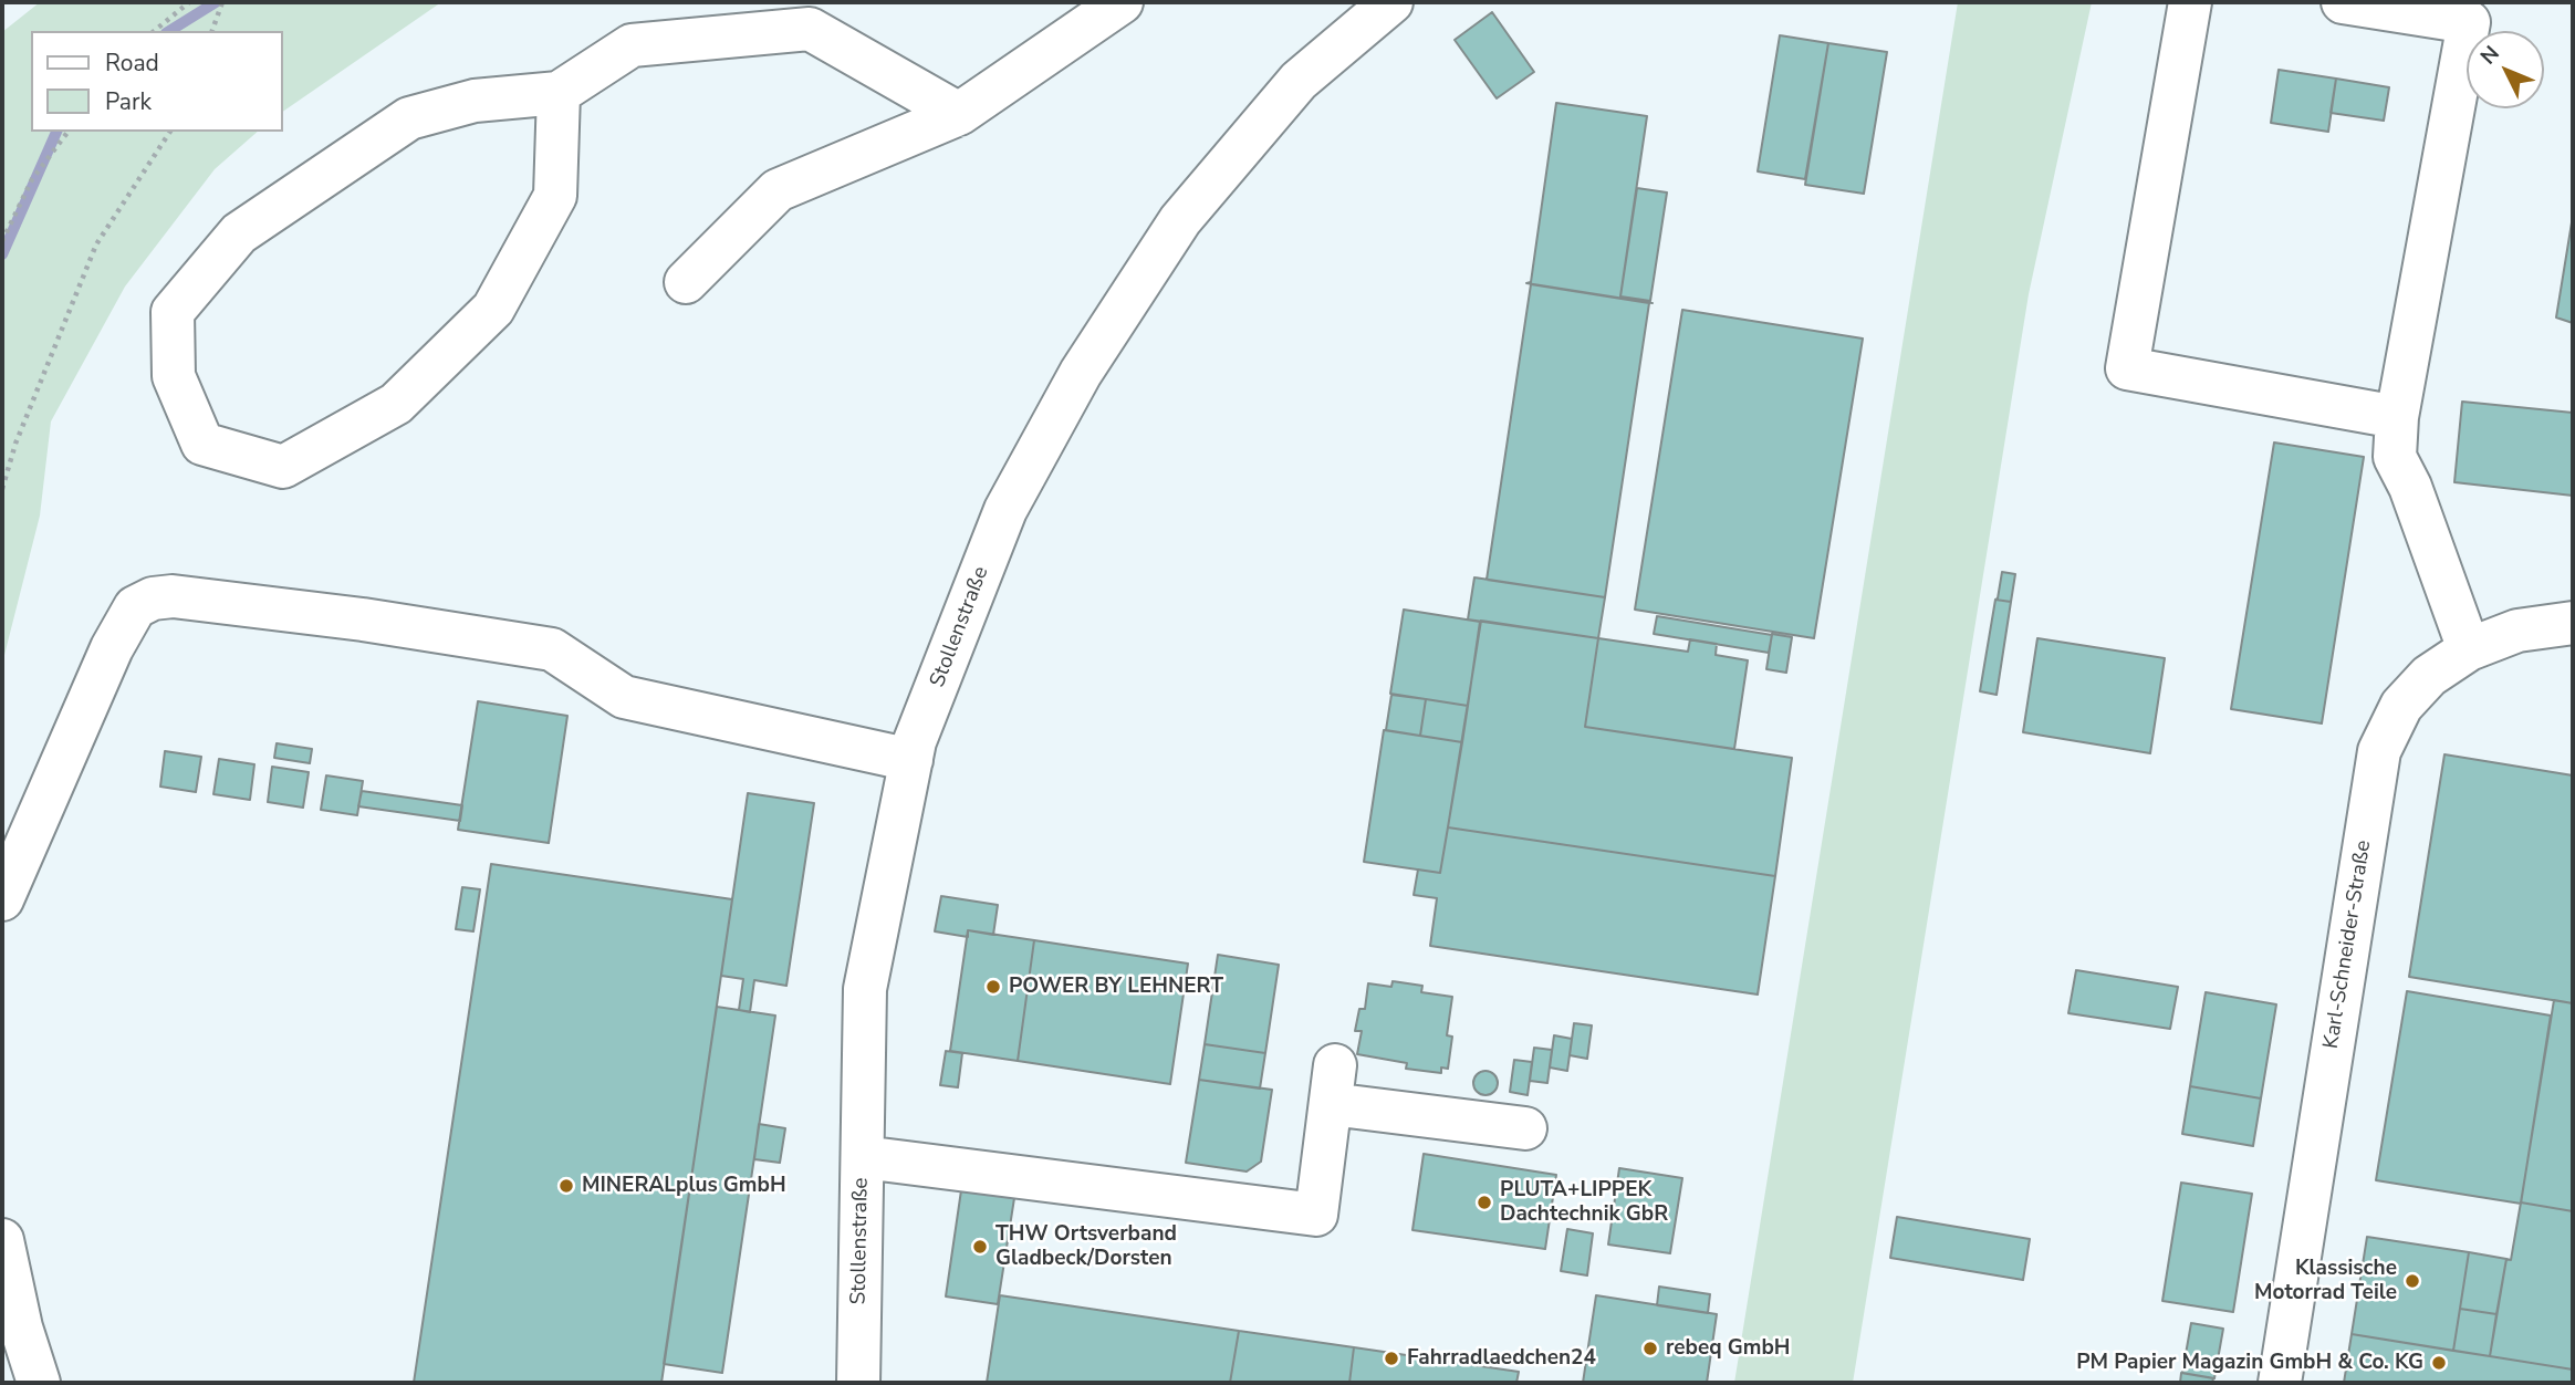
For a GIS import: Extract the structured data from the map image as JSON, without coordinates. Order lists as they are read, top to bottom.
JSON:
{
  "streets": {
    "street": ["Stollenstraße", "Karl-Schneider-Straße"]
  },
  "places": [
    "POWER BY LEHNERT",
    "MINERALplus GmbH",
    "PLUTA+LIPPEK Dachtechnik GbR",
    "THW Ortsverband Gladbeck/Dorsten",
    "Klassische Motorrad Teile",
    "rebeq GmbH",
    "Fahrradlaedchen24",
    "PM Papier Magazin GmbH & Co. KG"
  ],
  "legend": ["Road", "Park"],
  "north": "top left"
}
